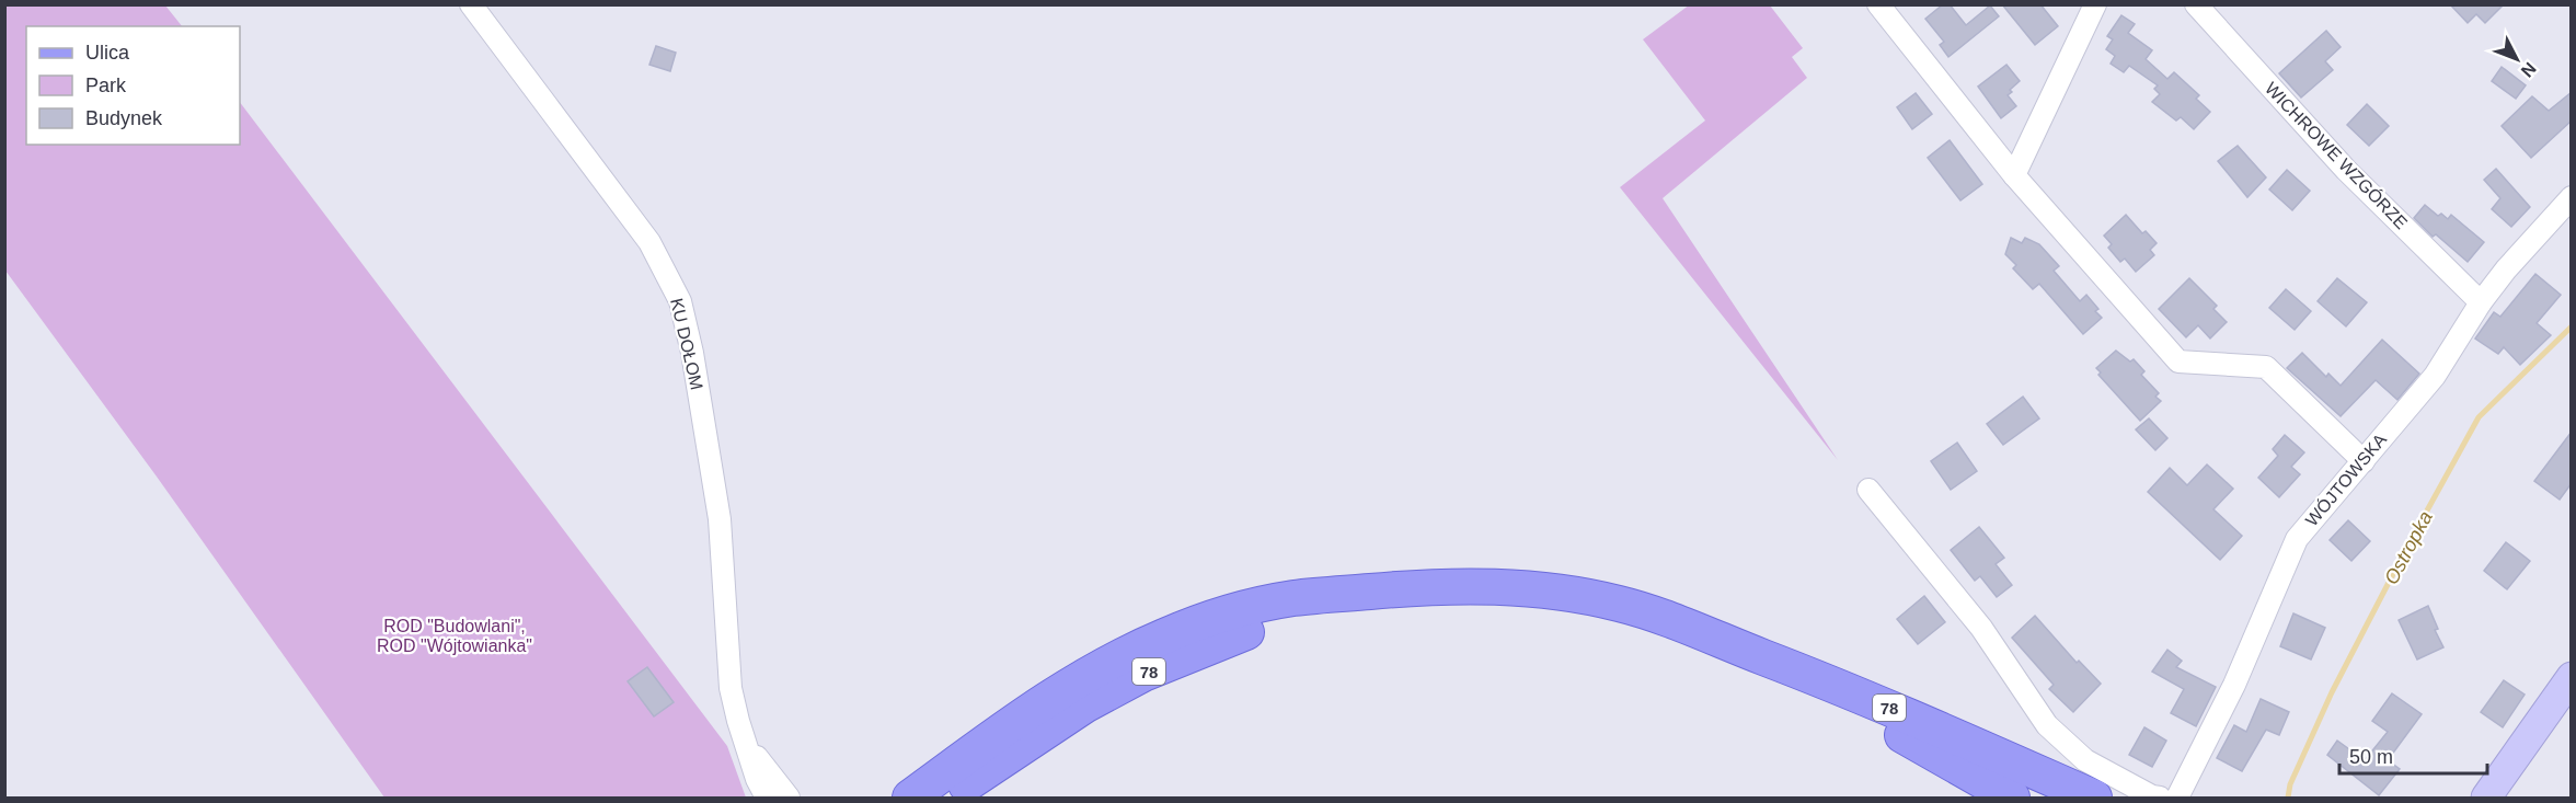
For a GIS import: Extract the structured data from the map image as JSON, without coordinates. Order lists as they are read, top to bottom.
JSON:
{
  "streets": {
    "main road": ["78"],
    "street": ["WICHROWE WZGÓRZE", "KU DOŁOM", "WÓJTOWSKA"]
  },
  "crossings": [
    ["WICHROWE WZGÓRZE", "WÓJTOWSKA"]
  ],
  "water": ["Ostropka"],
  "parks": ["ROD \"Budowlani\", ROD \"Wójtowianka\""],
  "legend": ["Ulica", "Park", "Budynek"],
  "scale_bar": "50 m",
  "north": "bottom right"
}
